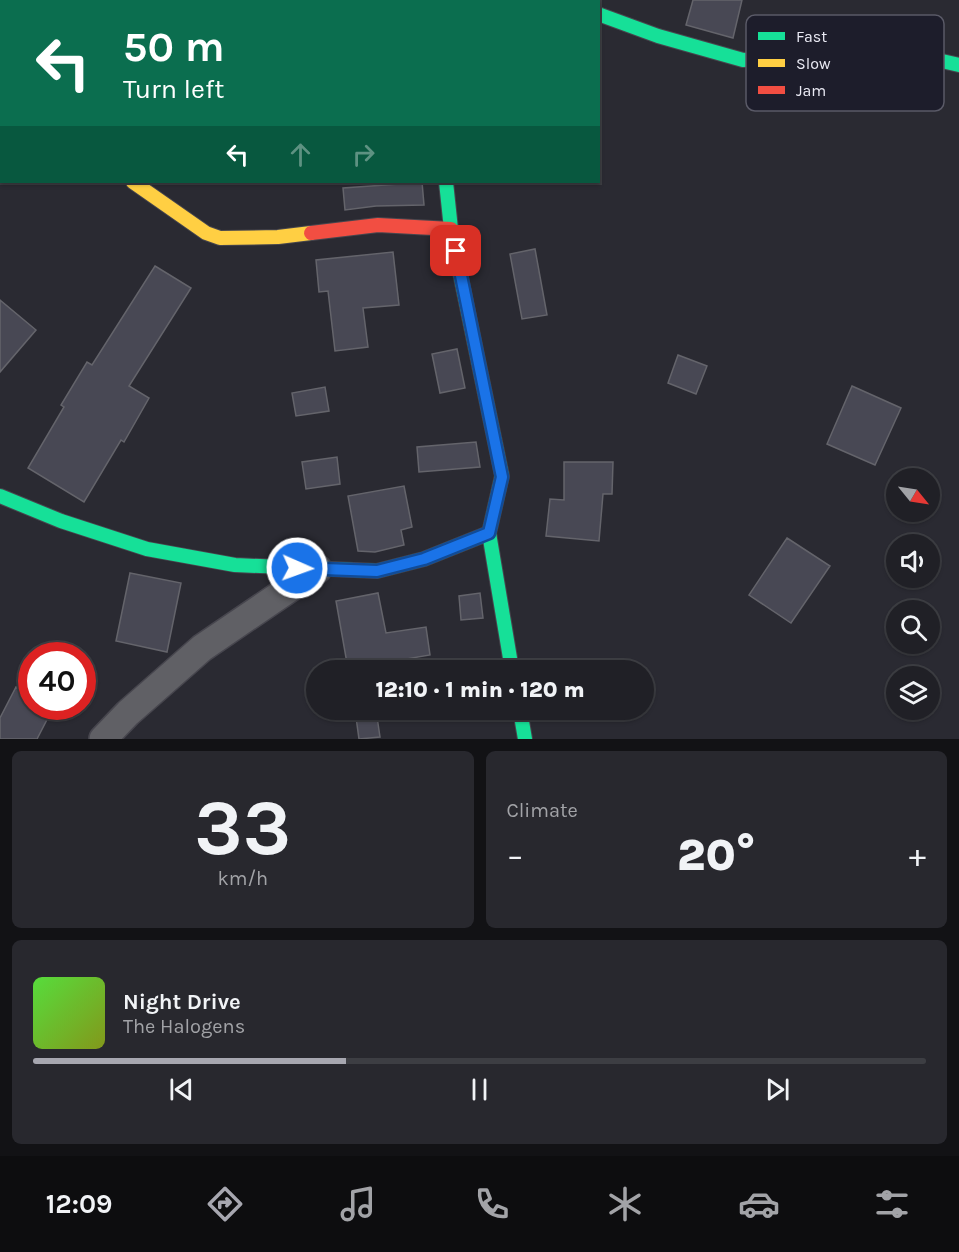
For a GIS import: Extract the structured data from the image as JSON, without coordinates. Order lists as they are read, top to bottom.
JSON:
{
  "legend": ["Fast", "Slow", "Jam"],
  "north": "bottom right",
  "page": {
    "turn": ["50 m", "Turn left"],
    "limit": "40",
    "trip": "12:10 · 1 min · 120 m",
    "tile": [
      ["33", "km/h"],
      "Climate"
    ],
    "heat": ["−", "20°", "+"],
    "song": ["Night Drive", "The Halogens"],
    "tabs": "12:09"
  }
}
